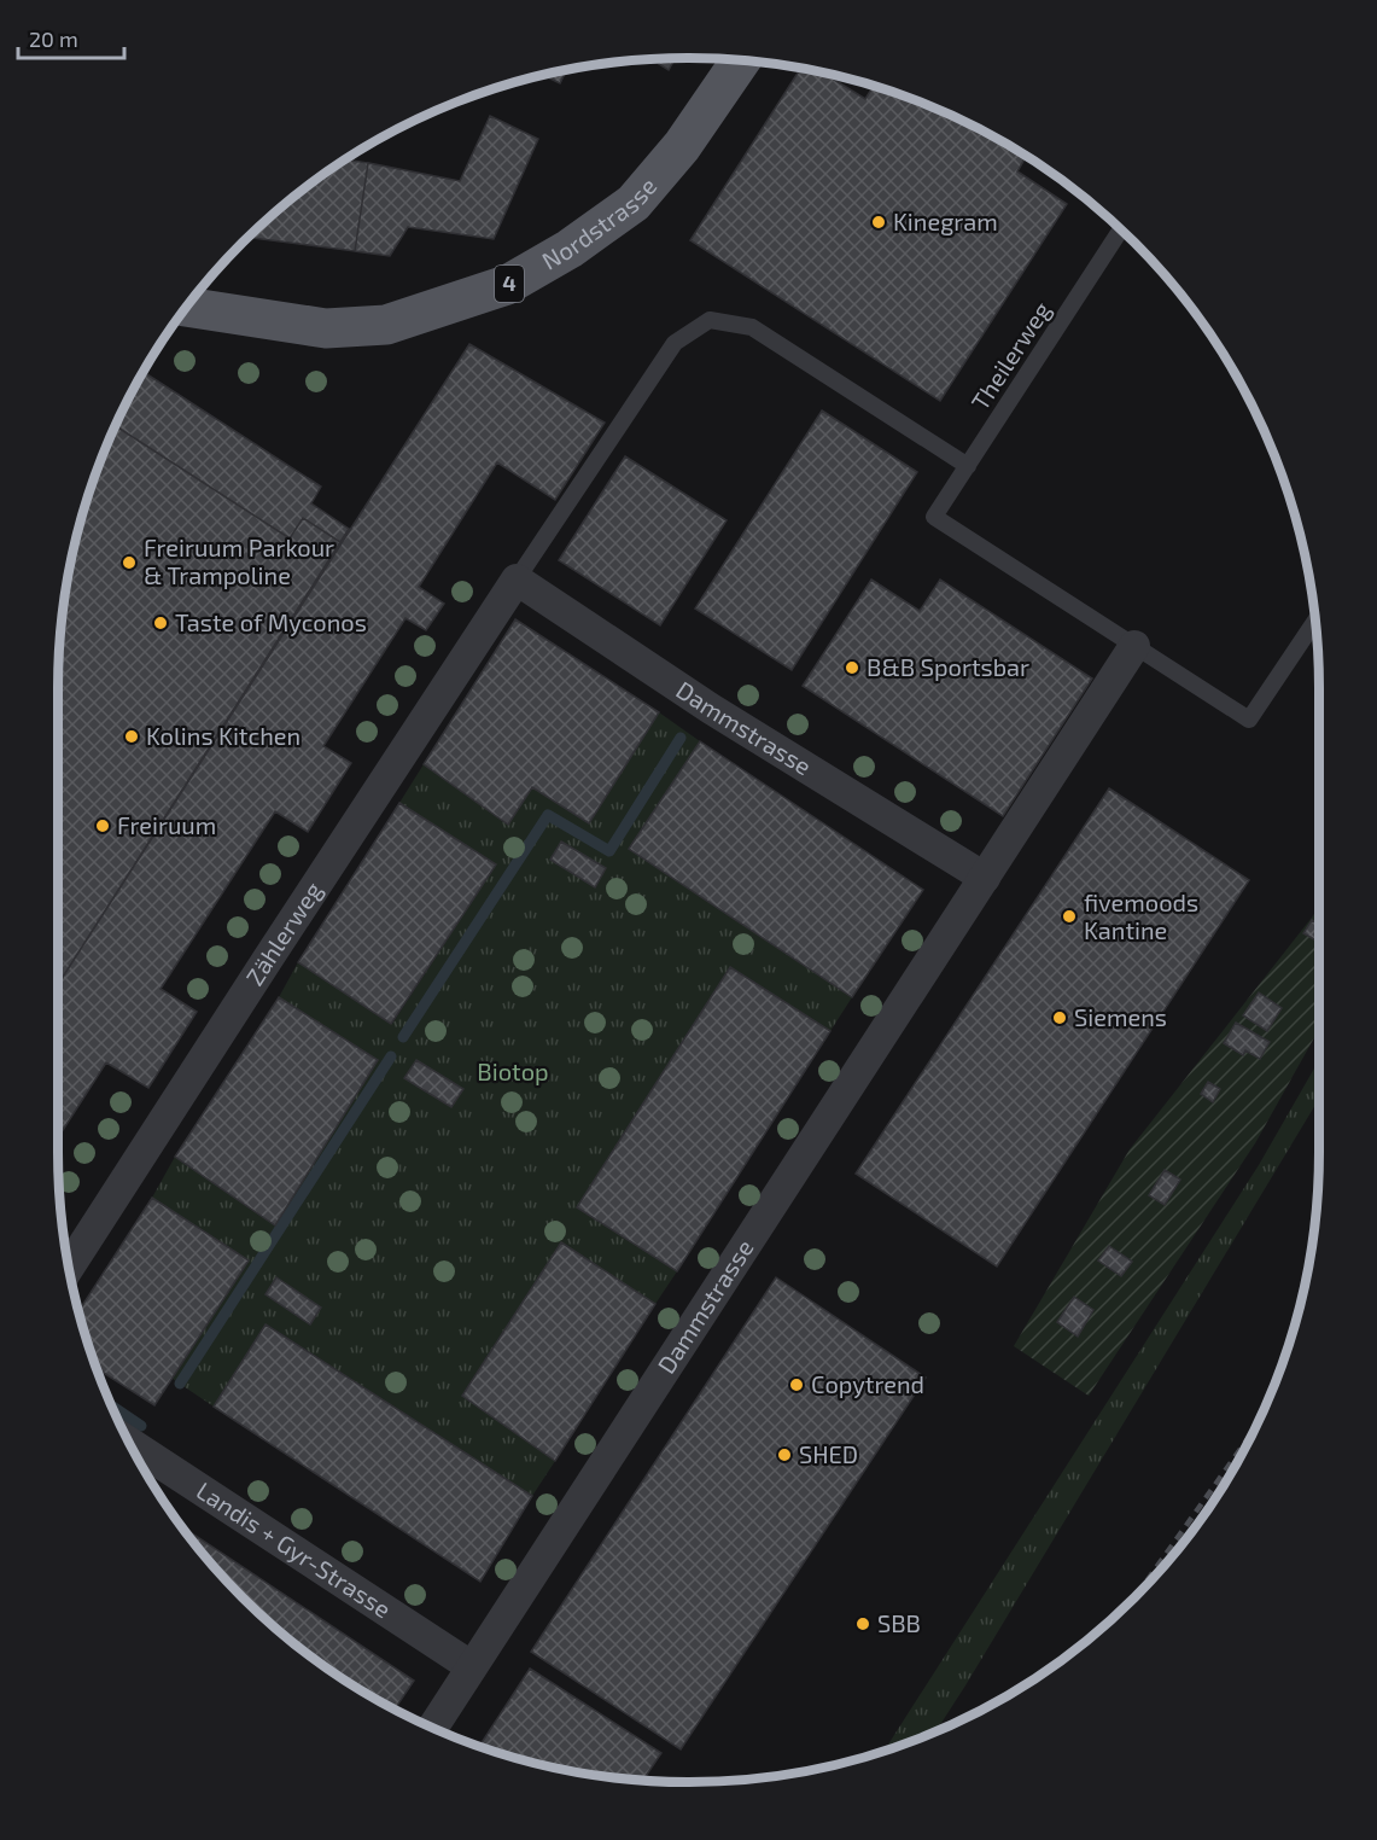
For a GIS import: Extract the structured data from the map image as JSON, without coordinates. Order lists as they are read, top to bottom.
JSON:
{
  "streets": {
    "main road": ["Nordstrasse", "4"],
    "street": ["Dammstrasse", "Zählerweg", "Landis + Gyr-Strasse"],
    "lane": ["Theilerweg"]
  },
  "crossings": [
    ["Theilerweg", "Dammstrasse"],
    ["Dammstrasse", "Zählerweg"],
    ["Dammstrasse", "Landis + Gyr-Strasse"]
  ],
  "parks": ["Biotop"],
  "places": [
    "Kinegram",
    "Freiruum Parkour & Trampoline",
    "Taste of Myconos",
    "B&B Sportsbar",
    "Kolins Kitchen",
    "Freiruum",
    "fivemoods Kantine",
    "Siemens",
    "Copytrend",
    "SHED",
    "SBB"
  ],
  "scale_bar": "20 m"
}
